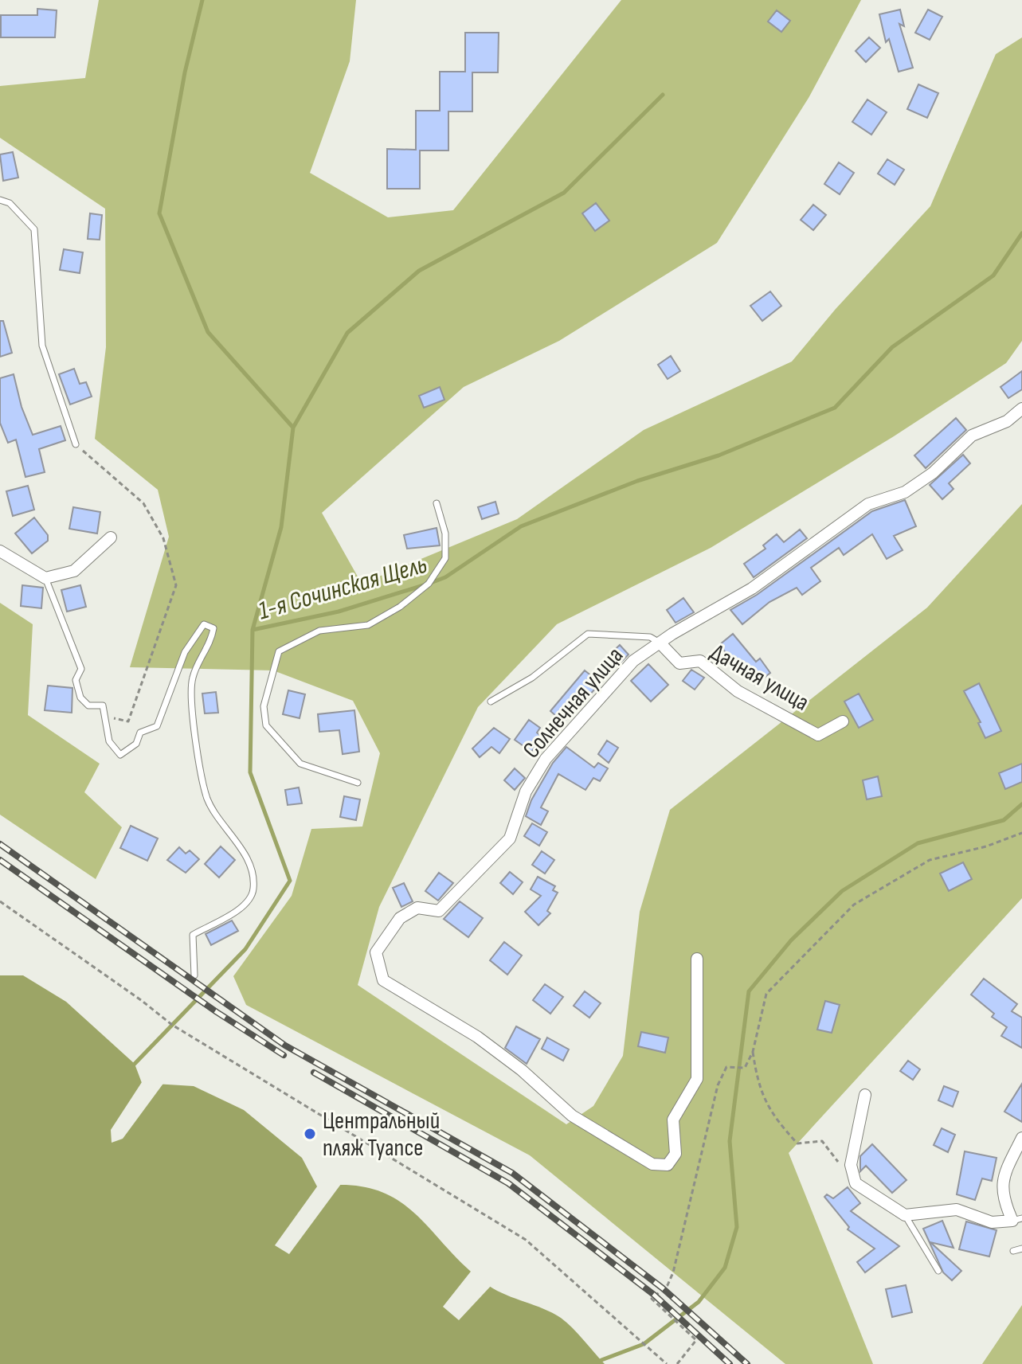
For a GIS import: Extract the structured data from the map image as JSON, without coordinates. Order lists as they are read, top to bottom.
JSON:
{
  "streets": {
    "street": ["Дачная улица", "Солнечная улица"]
  },
  "crossings": [
    ["Дачная улица", "Солнечная улица"]
  ],
  "water": ["1-я Сочинская Щель"],
  "places": ["Центральный пляж Туапсе"]
}
